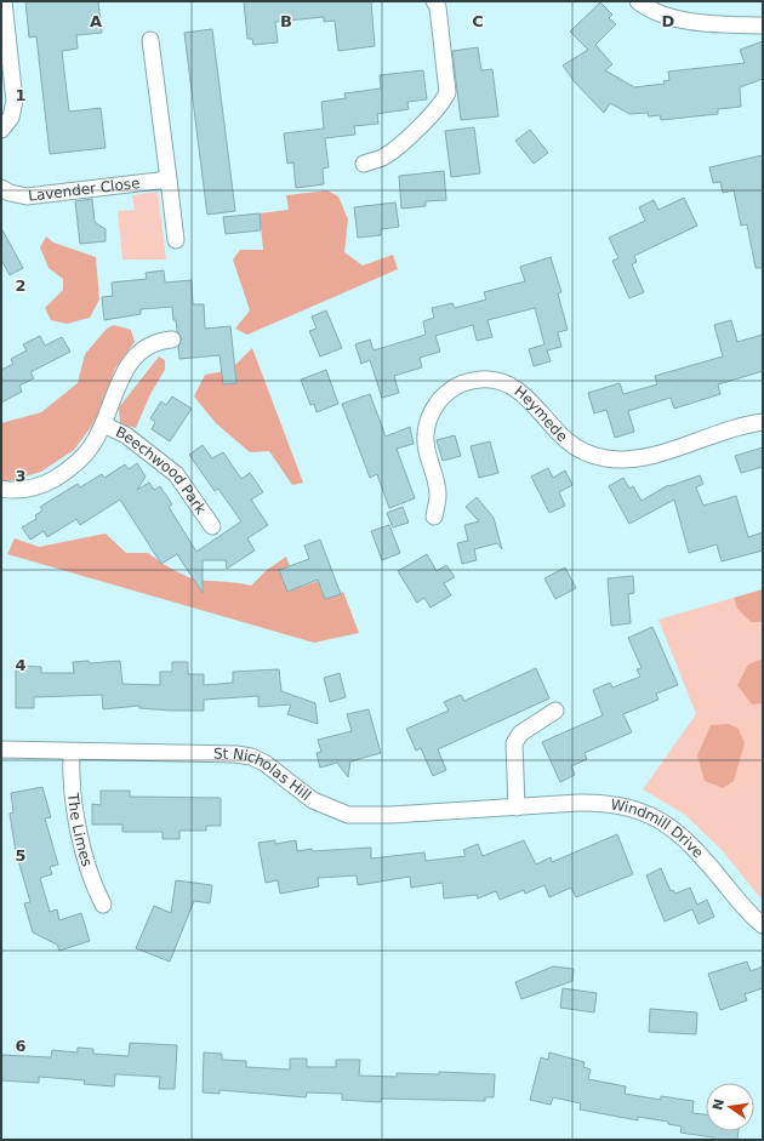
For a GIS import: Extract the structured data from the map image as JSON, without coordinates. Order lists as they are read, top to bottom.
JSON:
{
  "streets": {
    "street": [
      "Lavender Close",
      "Heymede",
      "Beechwood Park",
      "St Nicholas Hill",
      "The Limes",
      "Windmill Drive"
    ]
  },
  "crossings": [
    ["St Nicholas Hill", "The Limes"],
    ["St Nicholas Hill", "Windmill Drive"]
  ],
  "north": "left",
  "grid": {
    "columns": [
      "A",
      "B",
      "C",
      "D"
    ],
    "rows": [
      "1",
      "2",
      "3",
      "4",
      "5",
      "6"
    ]
  }
}
